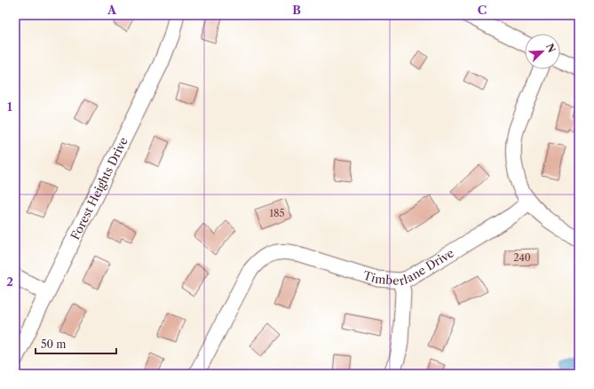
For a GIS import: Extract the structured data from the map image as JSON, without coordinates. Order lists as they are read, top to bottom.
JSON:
{
  "streets": {
    "street": ["Forest Heights Drive", "Timberlane Drive"]
  },
  "house_numbers": ["185", "240"],
  "scale_bar": "50 m",
  "north": "top right",
  "grid": {
    "columns": ["A", "B", "C"],
    "rows": ["1", "2"]
  }
}
